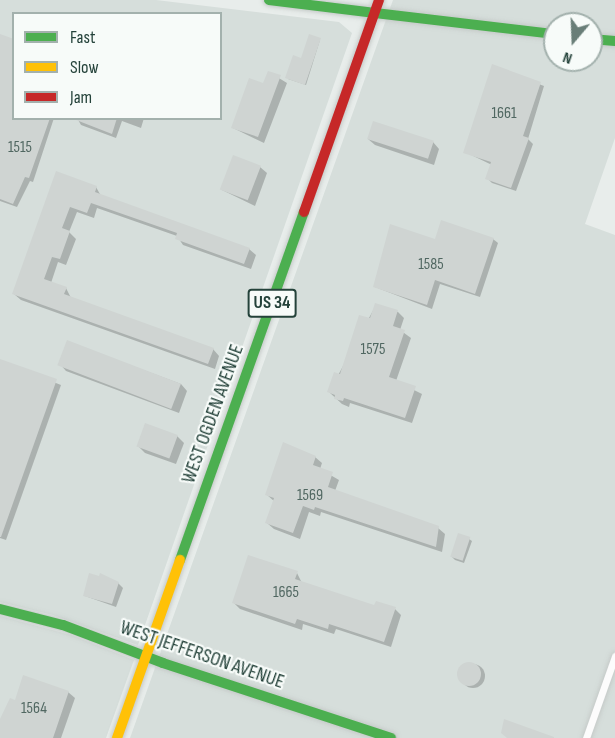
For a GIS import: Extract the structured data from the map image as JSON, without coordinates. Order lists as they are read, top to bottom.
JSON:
{
  "streets": {
    "main road": ["US 34", "WEST OGDEN AVENUE", "WEST JEFFERSON AVENUE"]
  },
  "crossings": [
    ["WEST OGDEN AVENUE", "WEST JEFFERSON AVENUE"]
  ],
  "house_numbers": [
    "1661",
    "1515",
    "1585",
    "1575",
    "1569",
    "1665",
    "1564"
  ],
  "legend": ["Fast", "Slow", "Jam"],
  "north": "bottom"
}
